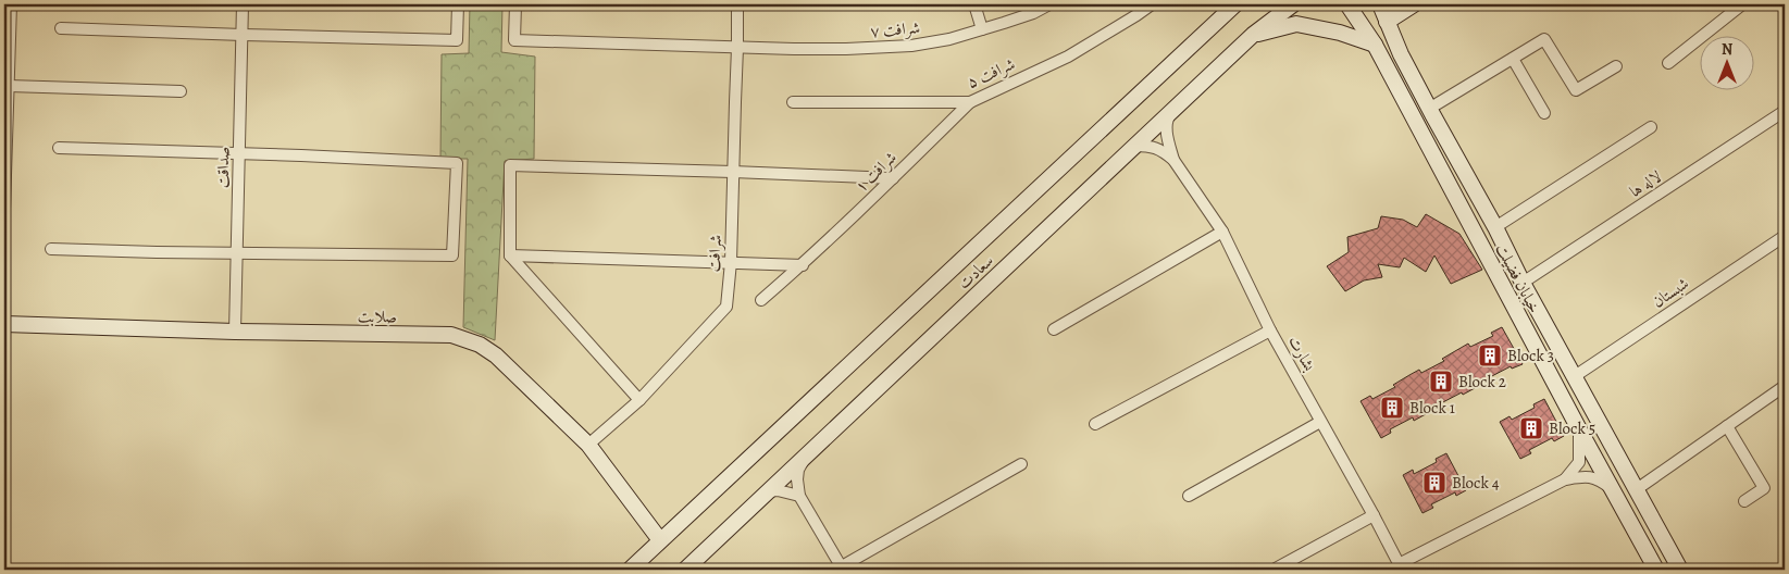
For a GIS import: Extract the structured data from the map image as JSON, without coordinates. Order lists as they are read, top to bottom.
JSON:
{
  "streets": {
    "street": [
      "شرافت ۷",
      "شرافت ۵",
      "صداقت",
      "شرافت ۱",
      "لاله ها",
      "شرافت",
      "سعادت",
      "خیابان فضیلت",
      "شبستان",
      "صلابت",
      "بشارت"
    ]
  },
  "crossings": [
    ["شرافت ۷", "شرافت"],
    ["شرافت ۵", "شرافت ۱"],
    ["صداقت", "صلابت"],
    ["لاله ها", "خیابان فضیلت"],
    ["شرافت", "صلابت"],
    ["سعادت", "صلابت"],
    ["خیابان فضیلت", "شبستان"]
  ],
  "places": {
    "building": [
      "Block 3",
      "Block 2",
      "Block 1",
      "Block 5",
      "Block 4"
    ]
  },
  "north": "top"
}
